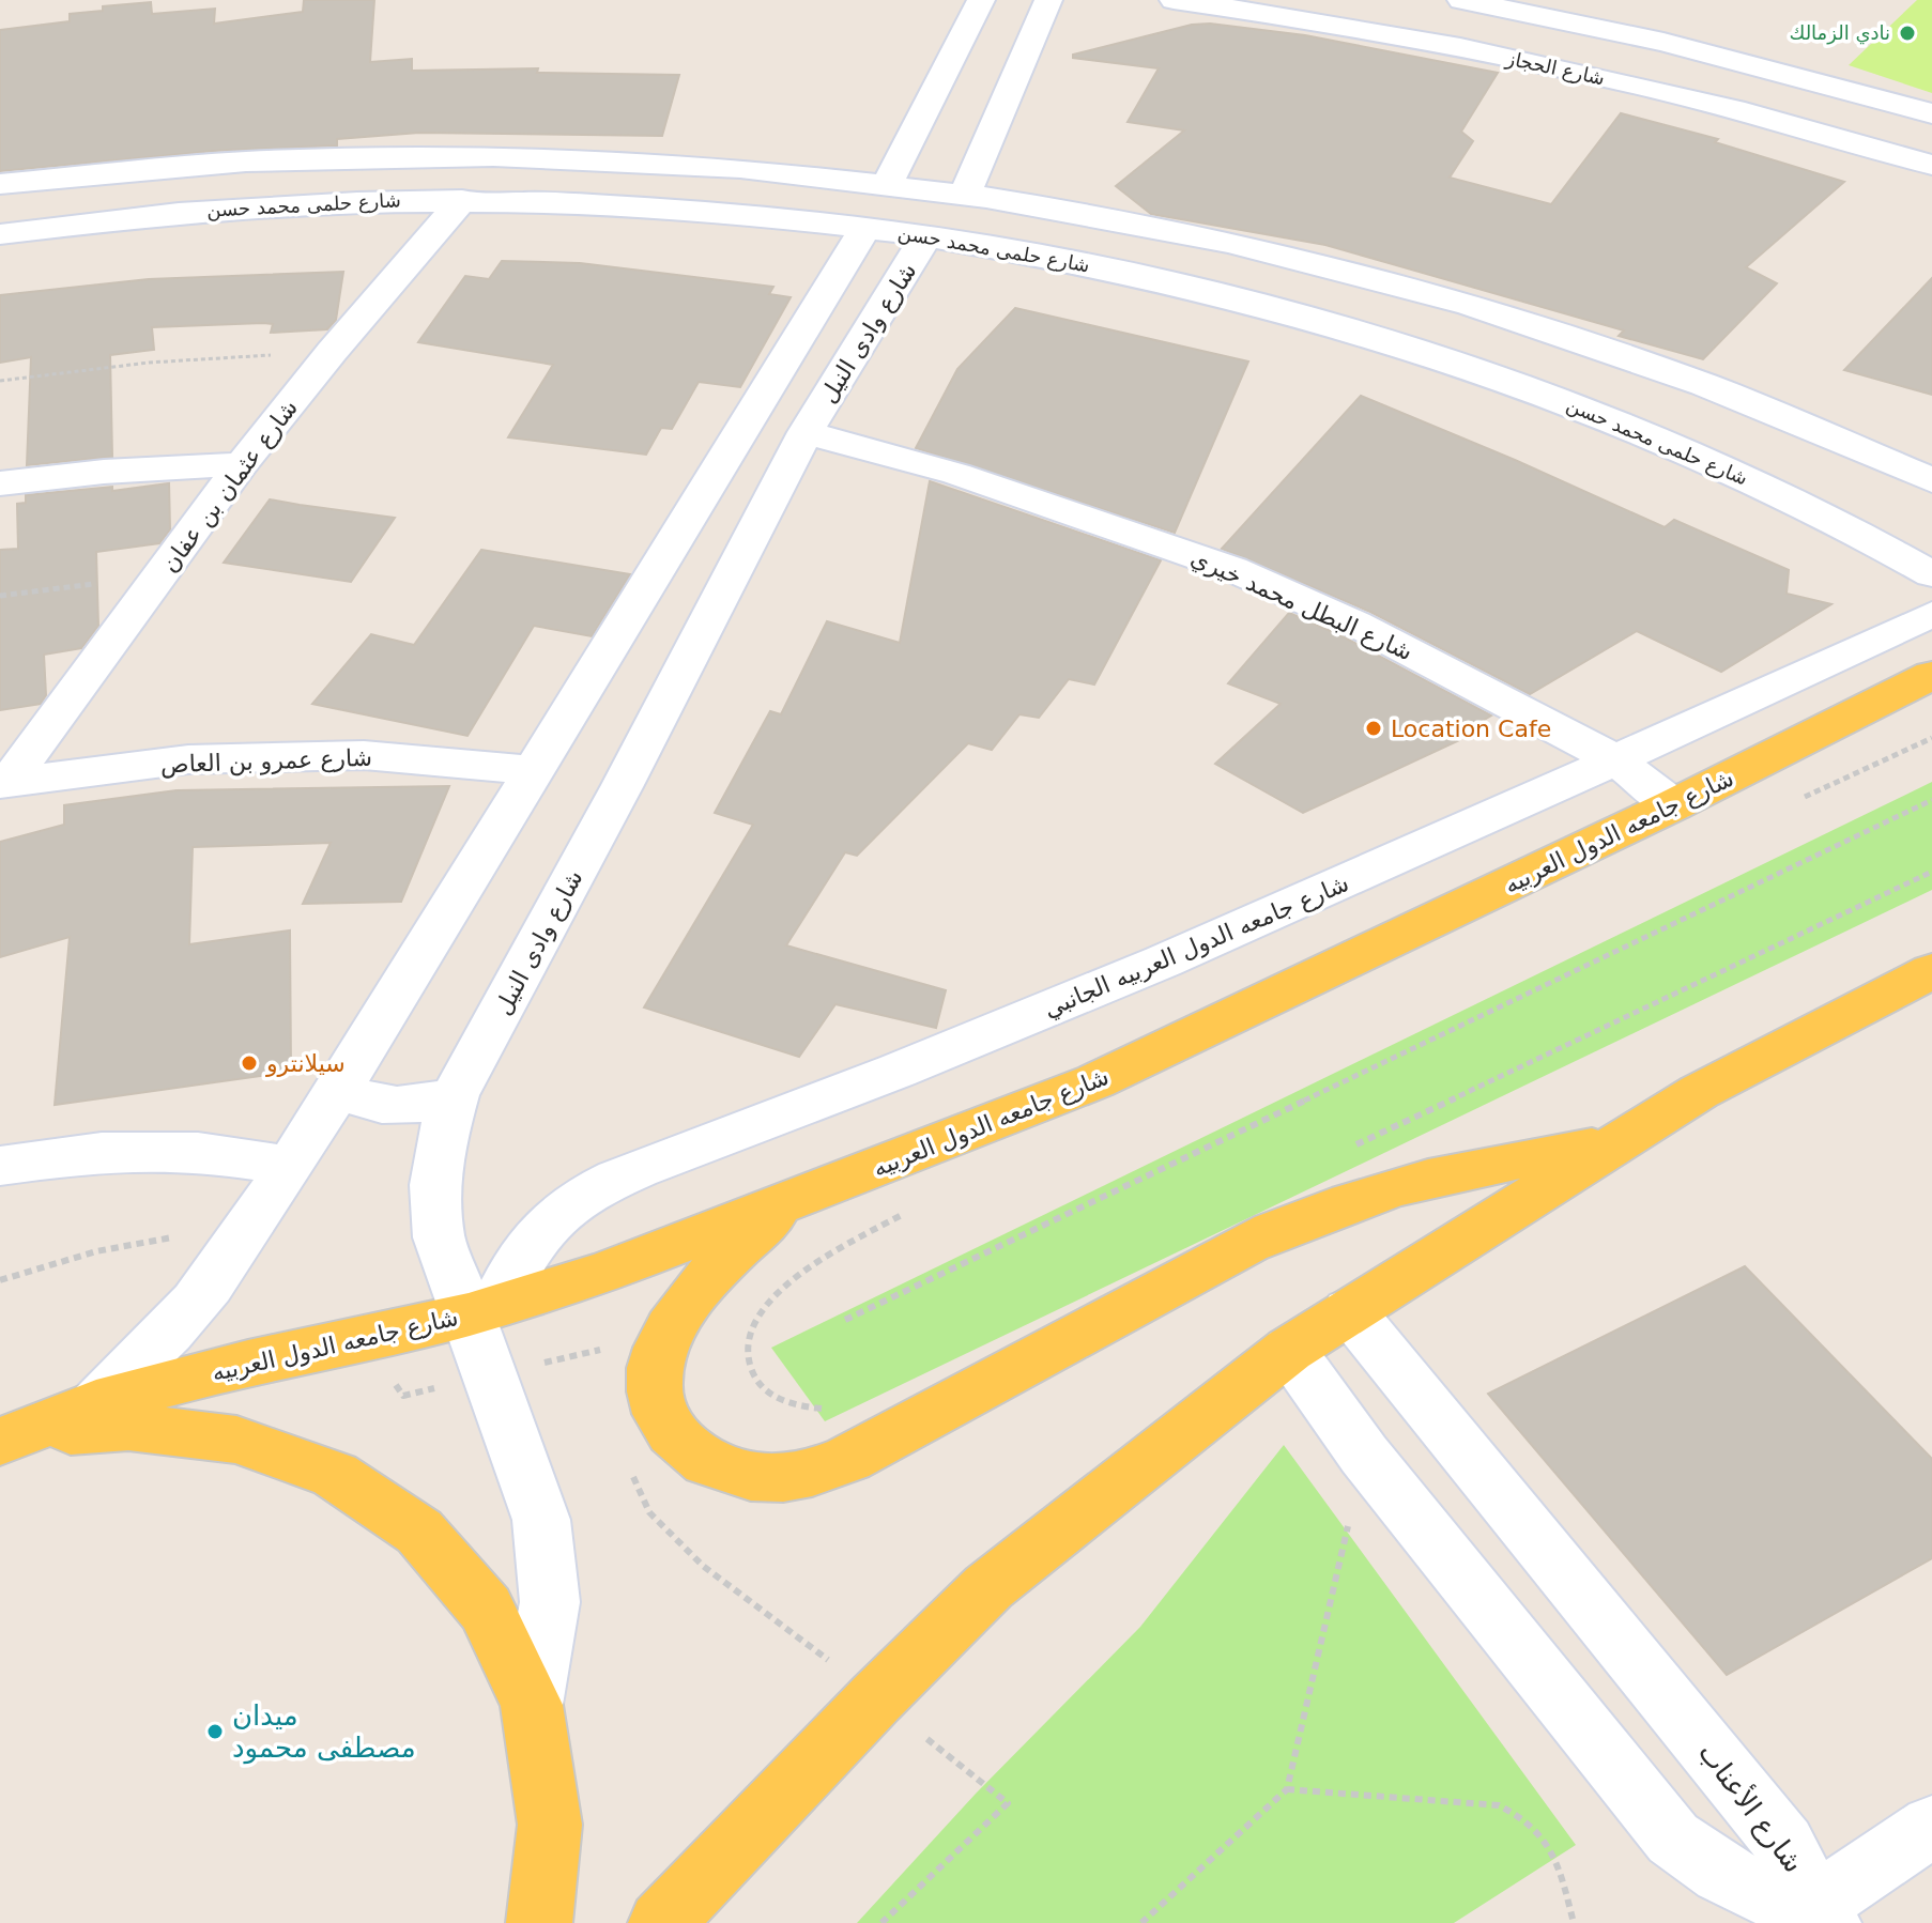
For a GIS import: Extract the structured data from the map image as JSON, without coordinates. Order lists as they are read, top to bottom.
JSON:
{
  "streets": {
    "main road": ["شارع جامعه الدول العربيه"],
    "street": [
      "شارع الحجاز",
      "شارع حلمى محمد حسن",
      "شارع وادى النيل",
      "شارع عثمان بن عفان",
      "شارع البطل محمد خيري",
      "شارع عمرو بن العاص",
      "شارع جامعه الدول العربيه الجانبي",
      "شارع الأعناب"
    ]
  },
  "crossings": [
    ["شارع حلمى محمد حسن", "شارع وادى النيل"],
    ["شارع حلمى محمد حسن", "شارع عثمان بن عفان"],
    ["شارع وادى النيل", "شارع البطل محمد خيري"],
    ["شارع وادى النيل", "شارع جامعه الدول العربيه"],
    ["شارع وادى النيل", "شارع جامعه الدول العربيه الجانبي"],
    ["شارع عثمان بن عفان", "شارع عمرو بن العاص"],
    ["شارع البطل محمد خيري", "شارع جامعه الدول العربيه"],
    ["شارع البطل محمد خيري", "شارع جامعه الدول العربيه الجانبي"],
    ["شارع جامعه الدول العربيه", "شارع جامعه الدول العربيه الجانبي"]
  ],
  "places": [
    "نادي الزمالك",
    "Location Cafe",
    "سيلانترو",
    "ميدان مصطفى محمود"
  ]
}
